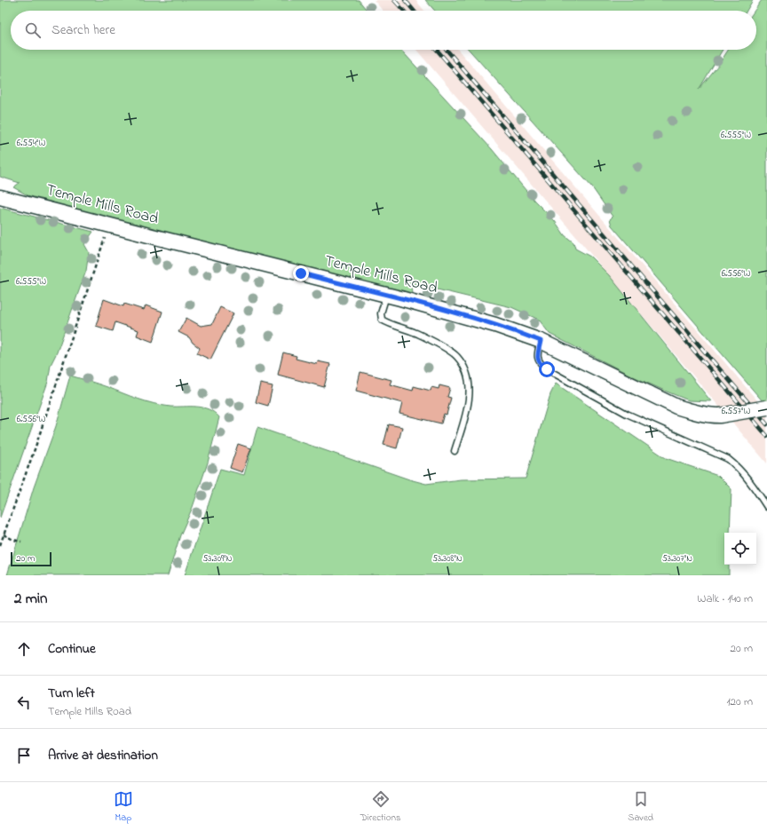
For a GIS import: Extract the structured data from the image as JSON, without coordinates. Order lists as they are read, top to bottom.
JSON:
{
  "streets": {
    "street": ["Temple Mills Road"]
  },
  "scale_bar": "20 m",
  "page": {
    "search": "Search here",
    "scale": "20 m",
    "heading": ["2 min", "Walk · 140 m"],
    "list": [
      ["Continue", "20 m"],
      ["Turn left", "Temple Mills Road", "120 m"],
      "Arrive at destination"
    ],
    "nav": ["Map", "Directions", "Saved"]
  },
  "coordinates": [
    "6.555°W",
    "6.554°W",
    "6.556°W",
    "6.557°W",
    "53.309°N",
    "53.308°N",
    "53.307°N"
  ]
}
